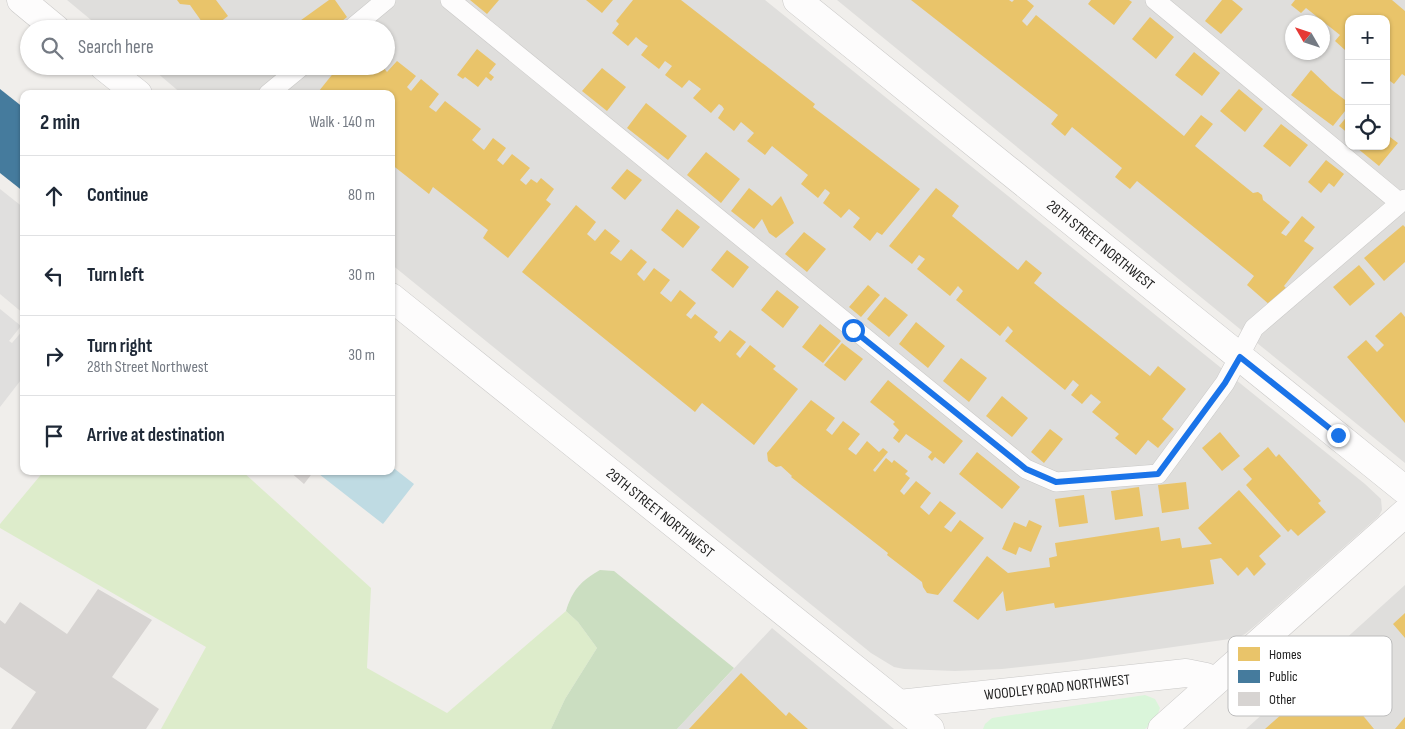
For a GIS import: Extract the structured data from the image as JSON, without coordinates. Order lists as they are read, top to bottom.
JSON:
{
  "streets": {
    "street": ["28TH STREET NORTHWEST", "29TH STREET NORTHWEST", "WOODLEY ROAD NORTHWEST"]
  },
  "crossings": [
    ["29TH STREET NORTHWEST", "WOODLEY ROAD NORTHWEST"]
  ],
  "legend": ["Homes", "Public", "Other"],
  "north": "top left",
  "page": {
    "map_buttons": ["+", "−"],
    "search": "Search here",
    "heading": ["2 min", "Walk · 140 m"],
    "list": [
      ["Continue", "80 m"],
      ["Turn left", "30 m"],
      ["Turn right", "28th Street Northwest", "30 m"],
      "Arrive at destination"
    ]
  }
}
